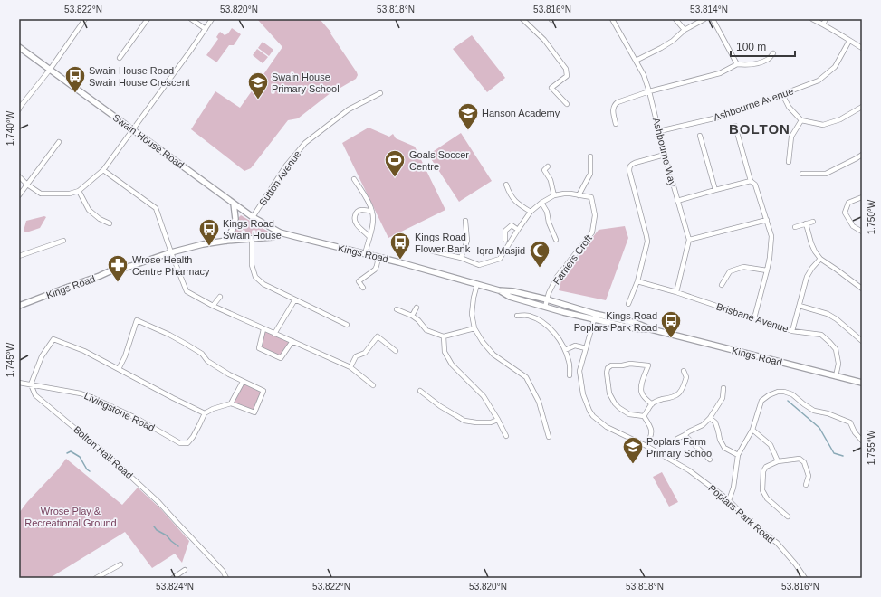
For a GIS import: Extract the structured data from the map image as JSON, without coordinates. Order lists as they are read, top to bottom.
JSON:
{
  "streets": {
    "street": [
      "Ashbourne Avenue",
      "Swain House Road",
      "Ashbourne Way",
      "Sutton Avenue",
      "Kings Road",
      "Farriers Croft",
      "Brisbane Avenue",
      "Livingstone Road",
      "Bolton Hall Road",
      "Poplars Park Road"
    ]
  },
  "crossings": [
    ["Ashbourne Avenue", "Ashbourne Way"],
    ["Swain House Road", "Sutton Avenue"],
    ["Swain House Road", "Kings Road"],
    ["Ashbourne Way", "Brisbane Avenue"],
    ["Kings Road", "Farriers Croft"],
    ["Kings Road", "Brisbane Avenue"],
    ["Kings Road", "Poplars Park Road"],
    ["Livingstone Road", "Bolton Hall Road"]
  ],
  "districts": ["BOLTON"],
  "parks": ["Wrose Play & Recreational Ground"],
  "places": {
    "bus stop": [
      "Swain House Road Swain House Crescent",
      "Kings Road Swain House",
      "Kings Road Flower Bank",
      "Kings Road Poplars Park Road"
    ],
    "school or university": ["Swain House Primary School", "Hanson Academy", "Poplars Farm Primary School"],
    "sports": ["Goals Soccer Centre"],
    "mosque": ["Iqra Masjid"],
    "pharmacy": ["Wrose Health Centre Pharmacy"]
  },
  "scale_bar": "100 m",
  "coordinates": [
    "53.822°N",
    "53.820°N",
    "53.818°N",
    "53.816°N",
    "53.814°N",
    "1.740°W",
    "1.750°W",
    "1.745°W",
    "1.755°W",
    "53.824°N"
  ]
}
